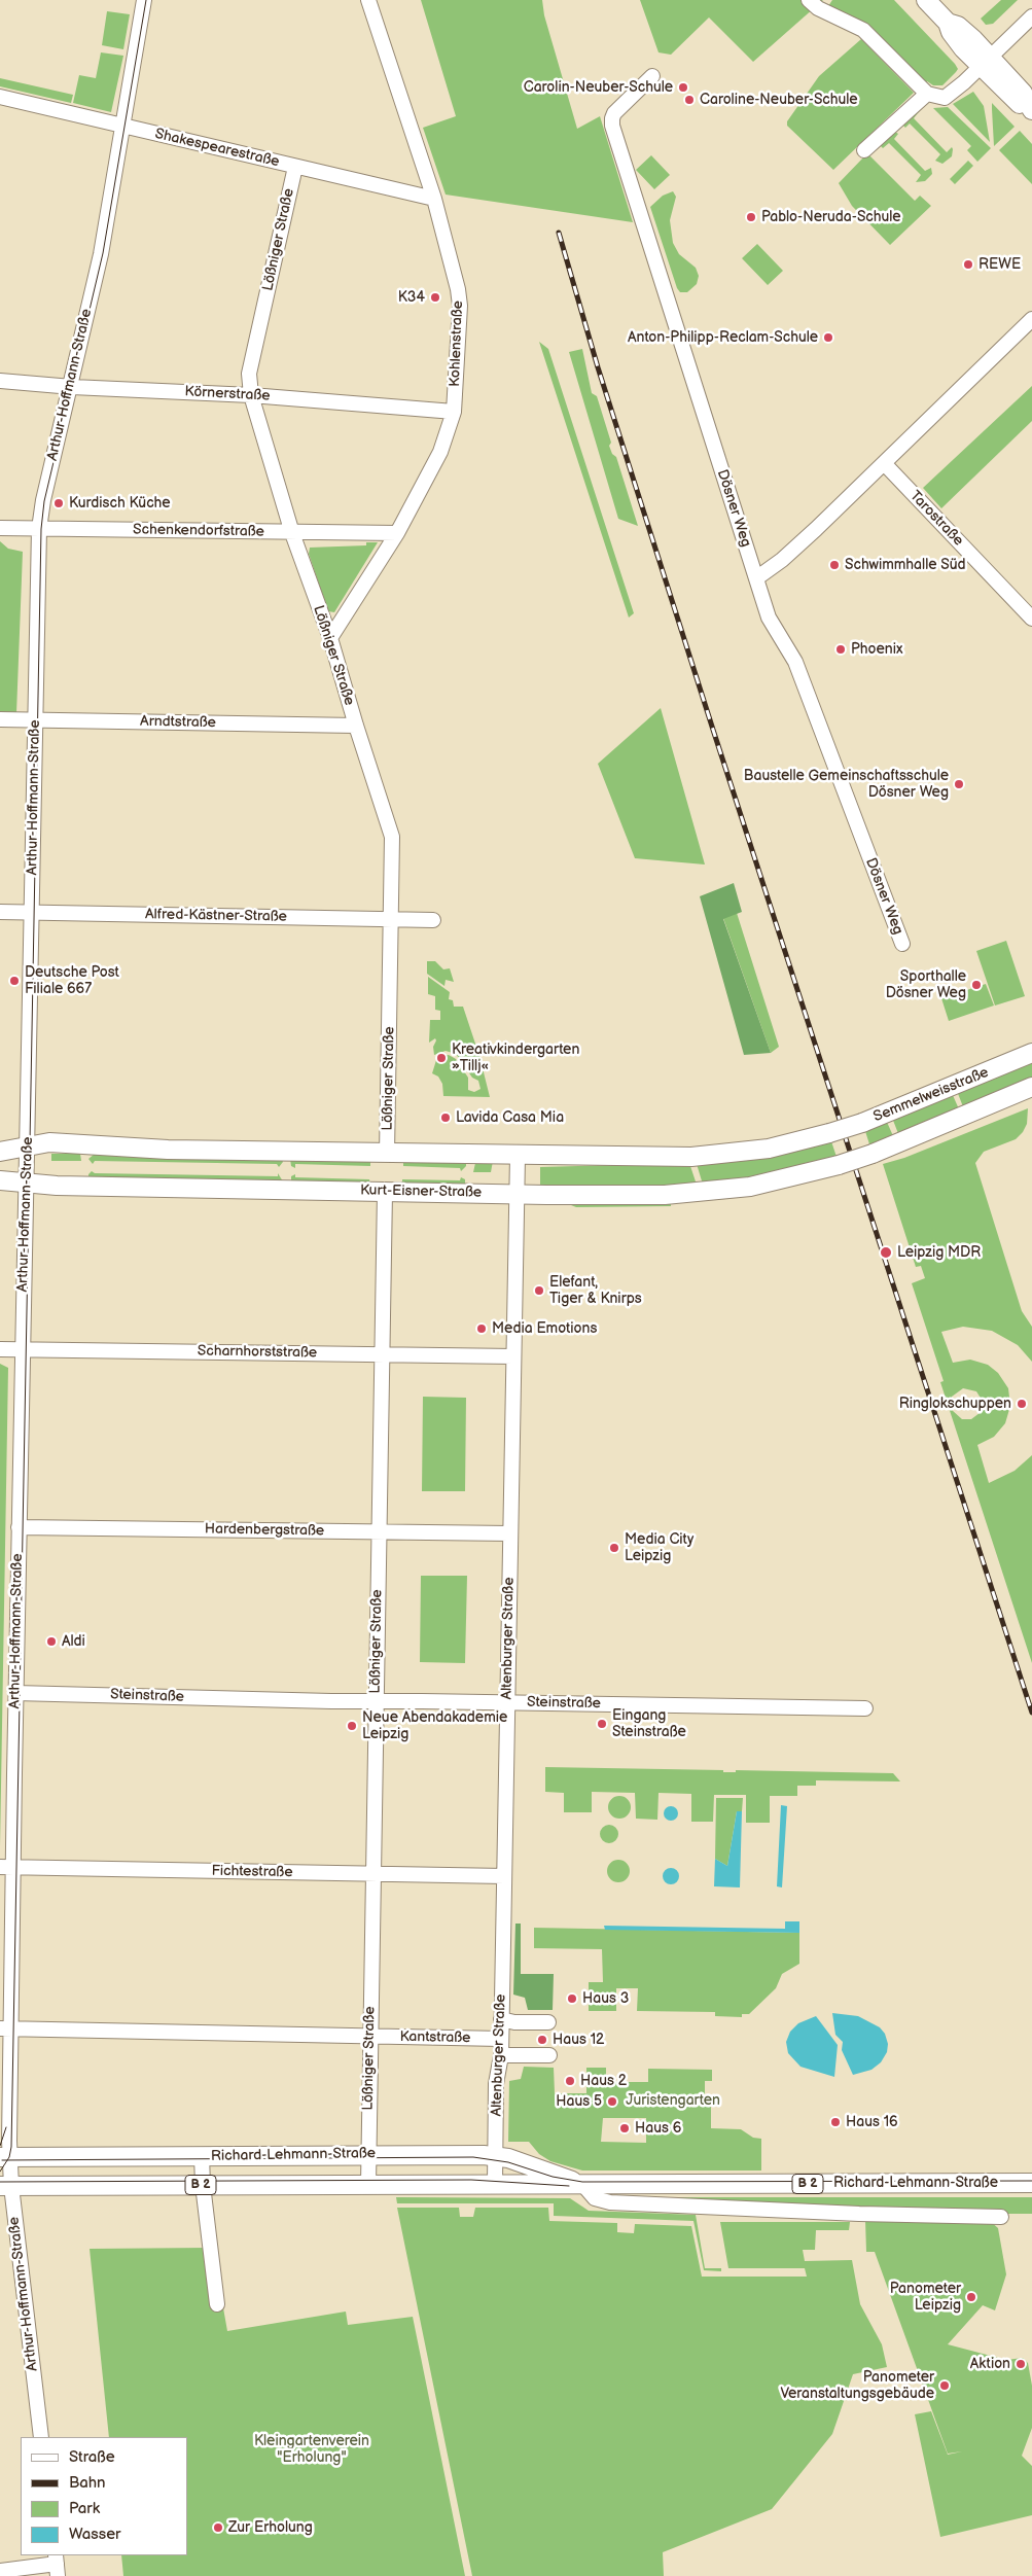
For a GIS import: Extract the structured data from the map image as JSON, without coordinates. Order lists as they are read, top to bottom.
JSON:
{
  "streets": {
    "main road": [
      "Semmelweisstraße",
      "Kurt-Eisner-Straße",
      "Richard-Lehmann-Straße",
      "B 2"
    ],
    "street": [
      "Shakespearestraße",
      "Lößniger Straße",
      "Kohlenstraße",
      "Arthur-Hoffmann-Straße",
      "Körnerstraße",
      "Dösner Weg",
      "Tarostraße",
      "Schenkendorfstraße",
      "Arndtstraße",
      "Alfred-Kästner-Straße",
      "Scharnhorststraße",
      "Hardenbergstraße",
      "Altenburger Straße",
      "Steinstraße",
      "Fichtestraße",
      "Kantstraße"
    ]
  },
  "crossings": [
    ["Shakespearestraße", "Lößniger Straße"],
    ["Shakespearestraße", "Kohlenstraße"],
    ["Shakespearestraße", "Arthur-Hoffmann-Straße"],
    ["Lößniger Straße", "Kohlenstraße"],
    ["Lößniger Straße", "Körnerstraße"],
    ["Lößniger Straße", "Schenkendorfstraße"],
    ["Lößniger Straße", "Arndtstraße"],
    ["Lößniger Straße", "Alfred-Kästner-Straße"],
    ["Lößniger Straße", "Kurt-Eisner-Straße"],
    ["Lößniger Straße", "Scharnhorststraße"],
    ["Lößniger Straße", "Hardenbergstraße"],
    ["Lößniger Straße", "Steinstraße"],
    ["Lößniger Straße", "Fichtestraße"],
    ["Lößniger Straße", "Kantstraße"],
    ["Lößniger Straße", "Richard-Lehmann-Straße"],
    ["Kohlenstraße", "Körnerstraße"],
    ["Kohlenstraße", "Schenkendorfstraße"],
    ["Arthur-Hoffmann-Straße", "Körnerstraße"],
    ["Arthur-Hoffmann-Straße", "Schenkendorfstraße"],
    ["Arthur-Hoffmann-Straße", "Arndtstraße"],
    ["Arthur-Hoffmann-Straße", "Alfred-Kästner-Straße"],
    ["Arthur-Hoffmann-Straße", "Kurt-Eisner-Straße"],
    ["Arthur-Hoffmann-Straße", "Scharnhorststraße"],
    ["Arthur-Hoffmann-Straße", "Hardenbergstraße"],
    ["Arthur-Hoffmann-Straße", "Steinstraße"],
    ["Arthur-Hoffmann-Straße", "Fichtestraße"],
    ["Arthur-Hoffmann-Straße", "Kantstraße"],
    ["Arthur-Hoffmann-Straße", "Richard-Lehmann-Straße"],
    ["Semmelweisstraße", "Altenburger Straße"],
    ["Kurt-Eisner-Straße", "Altenburger Straße"],
    ["Scharnhorststraße", "Altenburger Straße"],
    ["Hardenbergstraße", "Altenburger Straße"],
    ["Altenburger Straße", "Steinstraße"],
    ["Altenburger Straße", "Fichtestraße"],
    ["Altenburger Straße", "Kantstraße"],
    ["Altenburger Straße", "Richard-Lehmann-Straße"]
  ],
  "parks": ["Juristengarten", "Kleingartenverein \"Erholung\""],
  "places": [
    "Carolin-Neuber-Schule",
    "Caroline-Neuber-Schule",
    "Pablo-Neruda-Schule",
    "REWE",
    "K34",
    "Anton-Philipp-Reclam-Schule",
    "Kurdisch Küche",
    "Schwimmhalle Süd",
    "Phoenix",
    "Baustelle Gemeinschaftsschule Dösner Weg",
    "Deutsche Post Filiale 667",
    "Sporthalle Dösner Weg",
    "Kreativkindergarten »Tillj«",
    "Lavida Casa Mia",
    "Leipzig MDR",
    "Elefant, Tiger & Knirps",
    "Media Emotions",
    "Ringlokschuppen",
    "Media City Leipzig",
    "Aldi",
    "Eingang Steinstraße",
    "Neue Abendakademie Leipzig",
    "Haus 3",
    "Haus 12",
    "Haus 2",
    "Haus 5",
    "Haus 16",
    "Haus 6",
    "Panometer Leipzig",
    "Aktion",
    "Panometer Veranstaltungsgebäude",
    "Zur Erholung"
  ],
  "legend": [
    "Straße",
    "Bahn",
    "Park",
    "Wasser"
  ]
}
